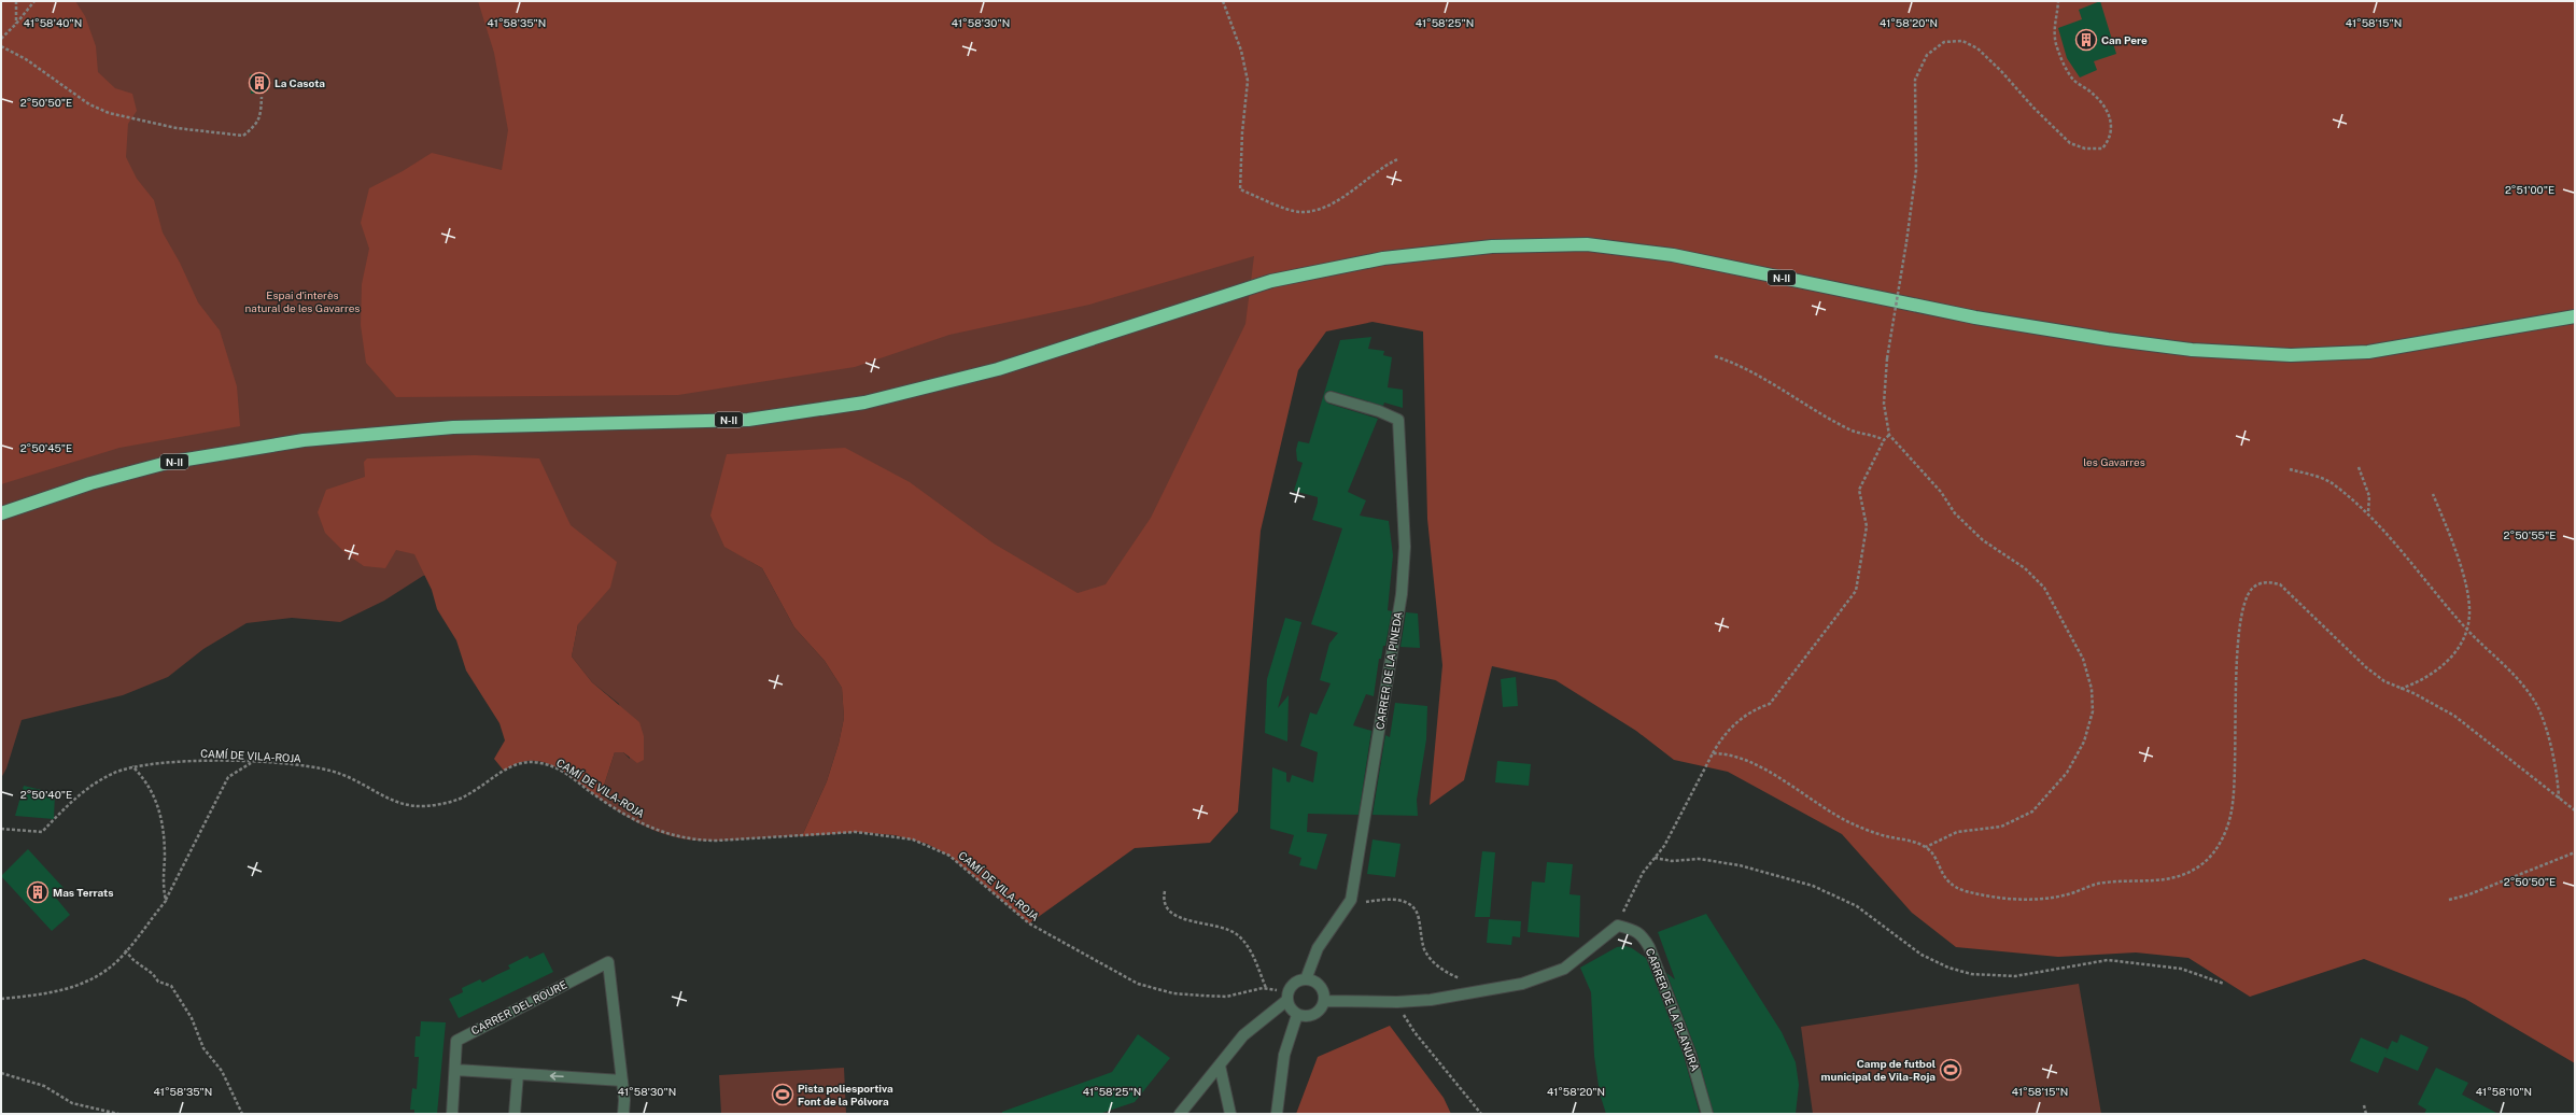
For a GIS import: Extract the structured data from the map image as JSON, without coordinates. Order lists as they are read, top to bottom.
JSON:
{
  "streets": {
    "highway": ["N-II"],
    "street": ["CARRER DE LA PINEDA", "CARRER DEL ROURE", "CARRER DE LA PLANURA"],
    "path": ["CAMÍ DE VILA-ROJA"]
  },
  "crossings": [
    ["CARRER DE LA PINEDA", "CAMÍ DE VILA-ROJA"]
  ],
  "parks": ["Espai d'interès natural de les Gavarres", "les Gavarres"],
  "places": {
    "building": ["Can Pere", "La Casota", "Mas Terrats"],
    "sports": ["Camp de futbol municipal de Vila-Roja", "Pista poliesportiva Font de la Pólvora"]
  },
  "coordinates": [
    "41°58'40\"N",
    "41°58'35\"N",
    "41°58'30\"N",
    "41°58'25\"N",
    "41°58'20\"N",
    "41°58'15\"N",
    "2°50'50\"E",
    "2°51'00\"E",
    "2°50'45\"E",
    "2°50'55\"E",
    "2°50'40\"E",
    "41°58'10\"N"
  ]
}
